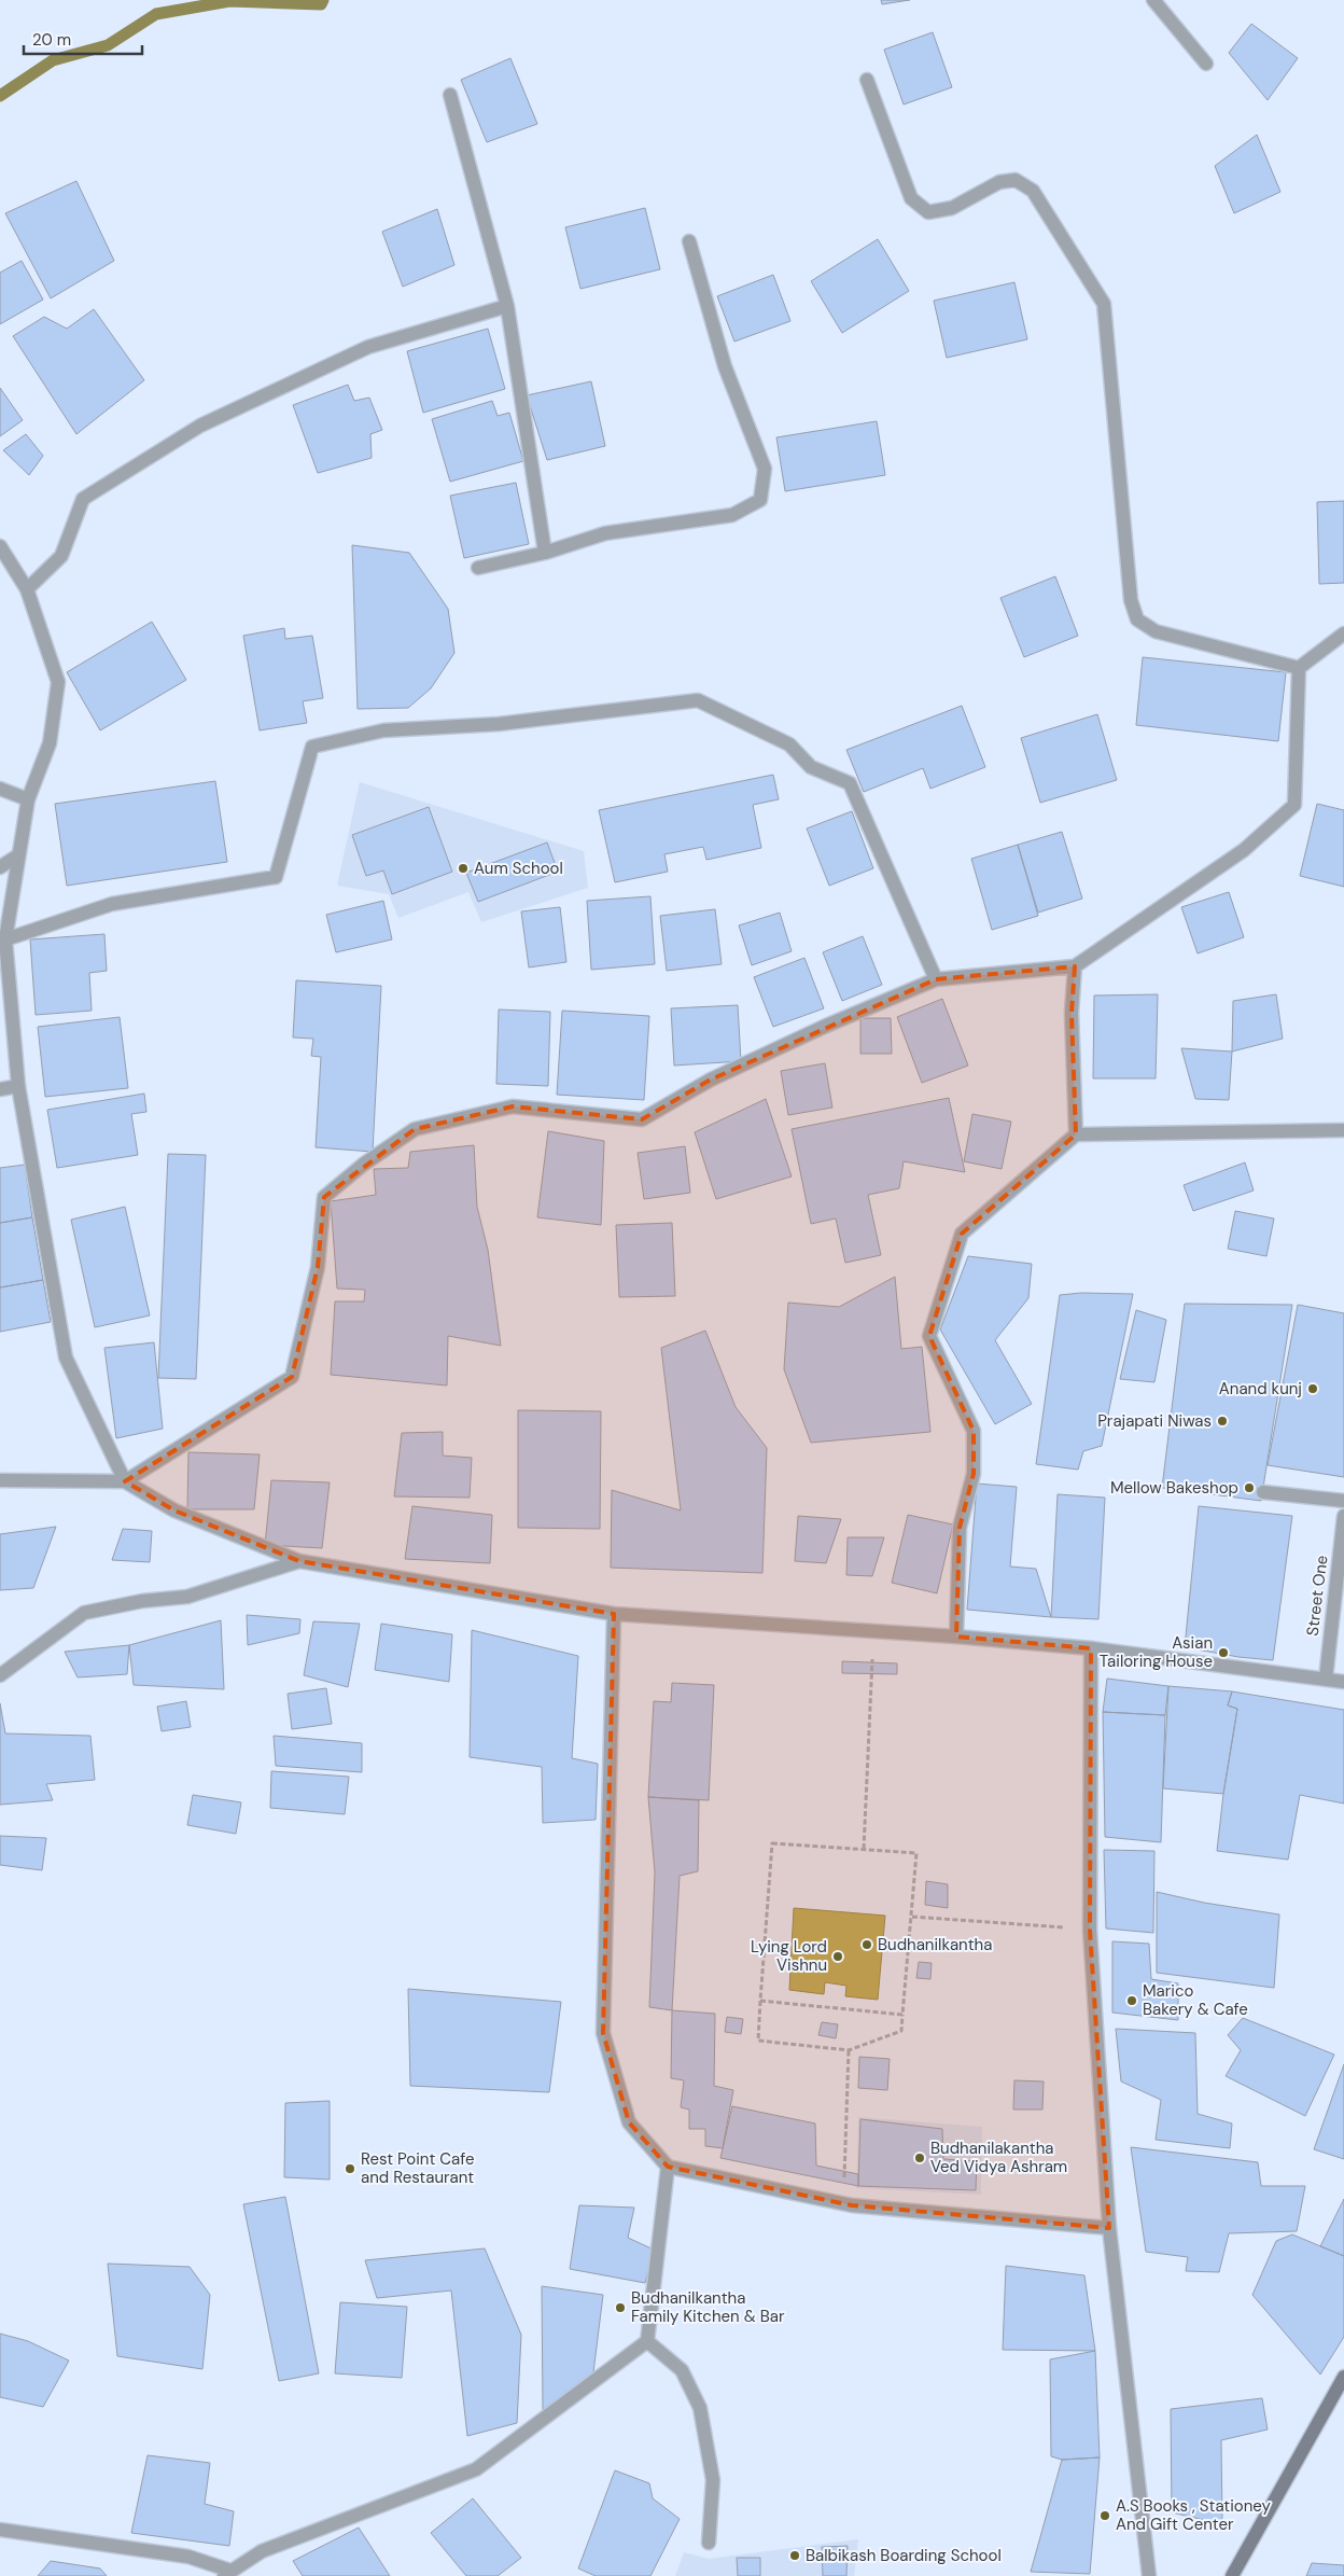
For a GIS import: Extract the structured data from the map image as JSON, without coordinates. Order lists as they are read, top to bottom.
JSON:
{
  "streets": {
    "street": ["Street One"]
  },
  "places": [
    "Aum School",
    "Anand kunj",
    "Prajapati Niwas",
    "Mellow Bakeshop",
    "Asian Tailoring House",
    "Budhanilkantha",
    "Lying Lord Vishnu",
    "Marico Bakery & Cafe",
    "Budhanilakantha Ved Vidya Ashram",
    "Rest Point Cafe and Restaurant",
    "Budhanilkantha Family Kitchen & Bar",
    "A.S Books , Stationey And Gift Center",
    "Balbikash Boarding School"
  ],
  "scale_bar": "20 m"
}
